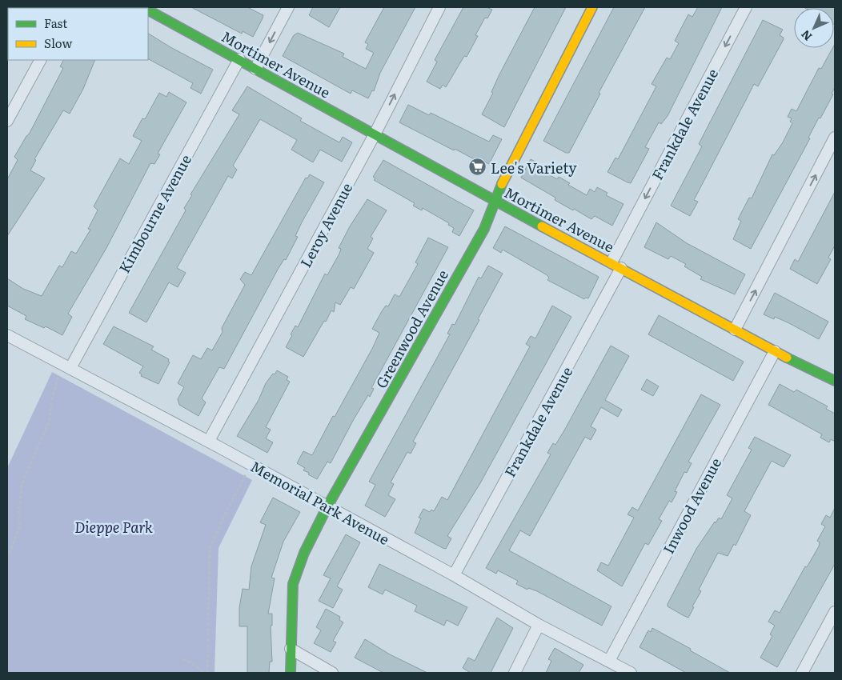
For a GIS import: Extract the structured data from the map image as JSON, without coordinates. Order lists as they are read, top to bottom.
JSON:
{
  "streets": {
    "street": [
      "Mortimer Avenue",
      "Frankdale Avenue",
      "Kimbourne Avenue",
      "Leroy Avenue",
      "Greenwood Avenue",
      "Memorial Park Avenue",
      "Inwood Avenue"
    ]
  },
  "crossings": [
    ["Mortimer Avenue", "Frankdale Avenue"],
    ["Mortimer Avenue", "Kimbourne Avenue"],
    ["Mortimer Avenue", "Leroy Avenue"],
    ["Mortimer Avenue", "Greenwood Avenue"],
    ["Mortimer Avenue", "Inwood Avenue"],
    ["Frankdale Avenue", "Memorial Park Avenue"],
    ["Kimbourne Avenue", "Memorial Park Avenue"],
    ["Leroy Avenue", "Memorial Park Avenue"],
    ["Greenwood Avenue", "Memorial Park Avenue"],
    ["Memorial Park Avenue", "Inwood Avenue"]
  ],
  "one_way": ["Frankdale Avenue"],
  "parks": ["Dieppe Park"],
  "places": {
    "supermarket": ["Lee's Variety"]
  },
  "legend": ["Fast", "Slow"],
  "north": "bottom left"
}
